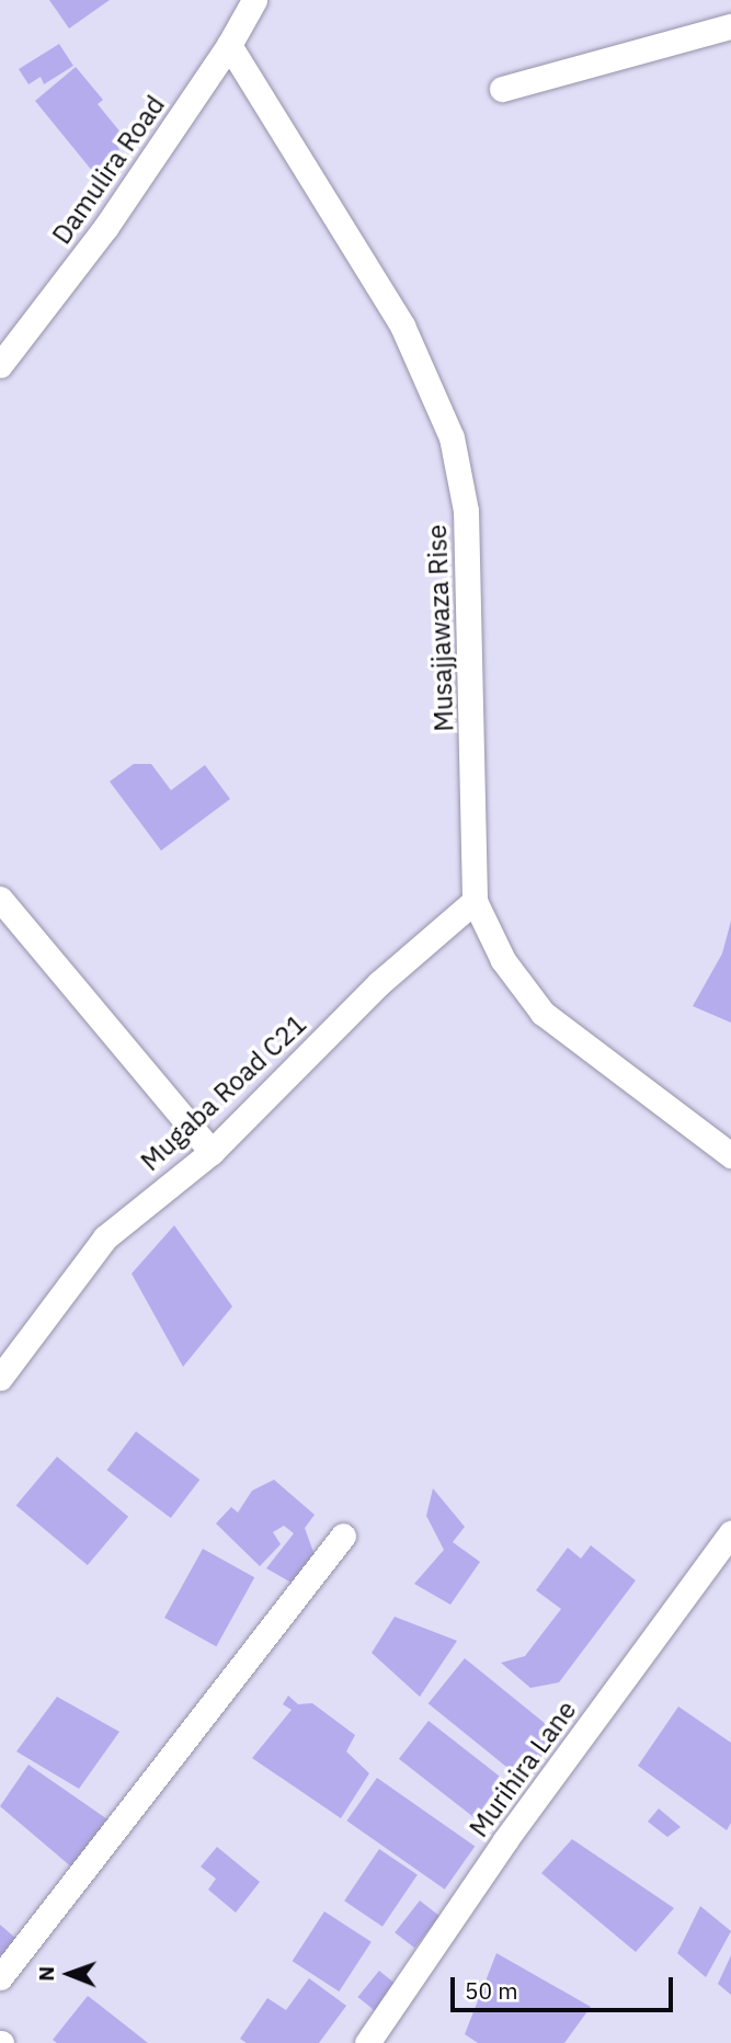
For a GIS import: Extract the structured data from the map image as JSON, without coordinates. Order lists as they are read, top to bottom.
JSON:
{
  "streets": {
    "street": [
      "Damulira Road",
      "Musajjawaza Rise",
      "Mugaba Road C21",
      "Murihira Lane"
    ]
  },
  "crossings": [
    ["Damulira Road", "Musajjawaza Rise"],
    ["Musajjawaza Rise", "Mugaba Road C21"]
  ],
  "scale_bar": "50 m",
  "north": "left"
}
